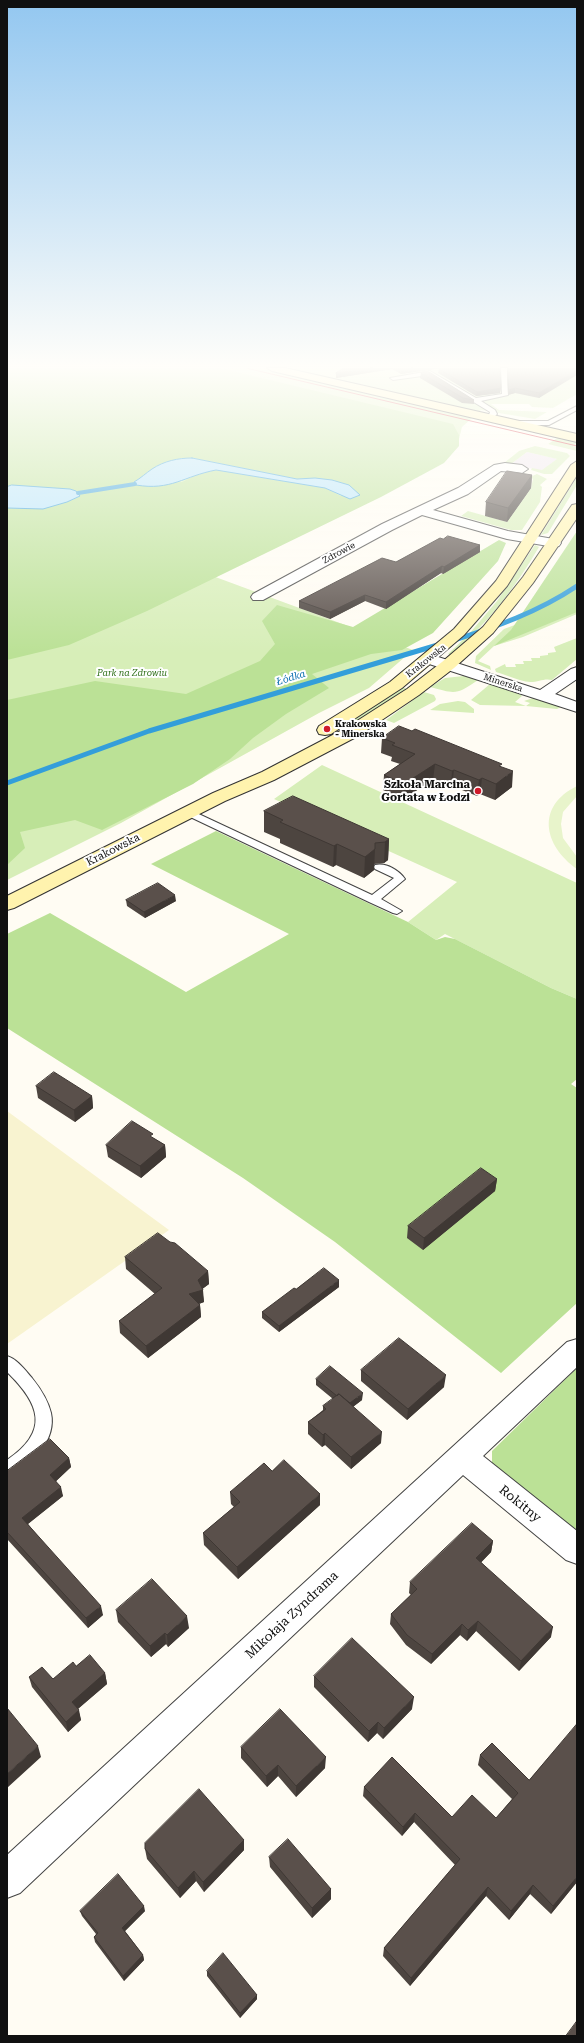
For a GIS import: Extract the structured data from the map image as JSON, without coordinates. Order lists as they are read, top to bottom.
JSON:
{
  "streets": {
    "main road": ["Krakowska"],
    "street": [
      "Zdrowie",
      "Minerska",
      "Rokitny",
      "Mikołaja Zyndrama"
    ]
  },
  "crossings": [
    ["Krakowska", "Minerska"],
    ["Rokitny", "Mikołaja Zyndrama"]
  ],
  "water": ["Łódka"],
  "parks": ["Park na Zdrowiu"],
  "places": ["Krakowska - Minerska", "Szkoła Marcina Gortata w Łodzi"]
}
